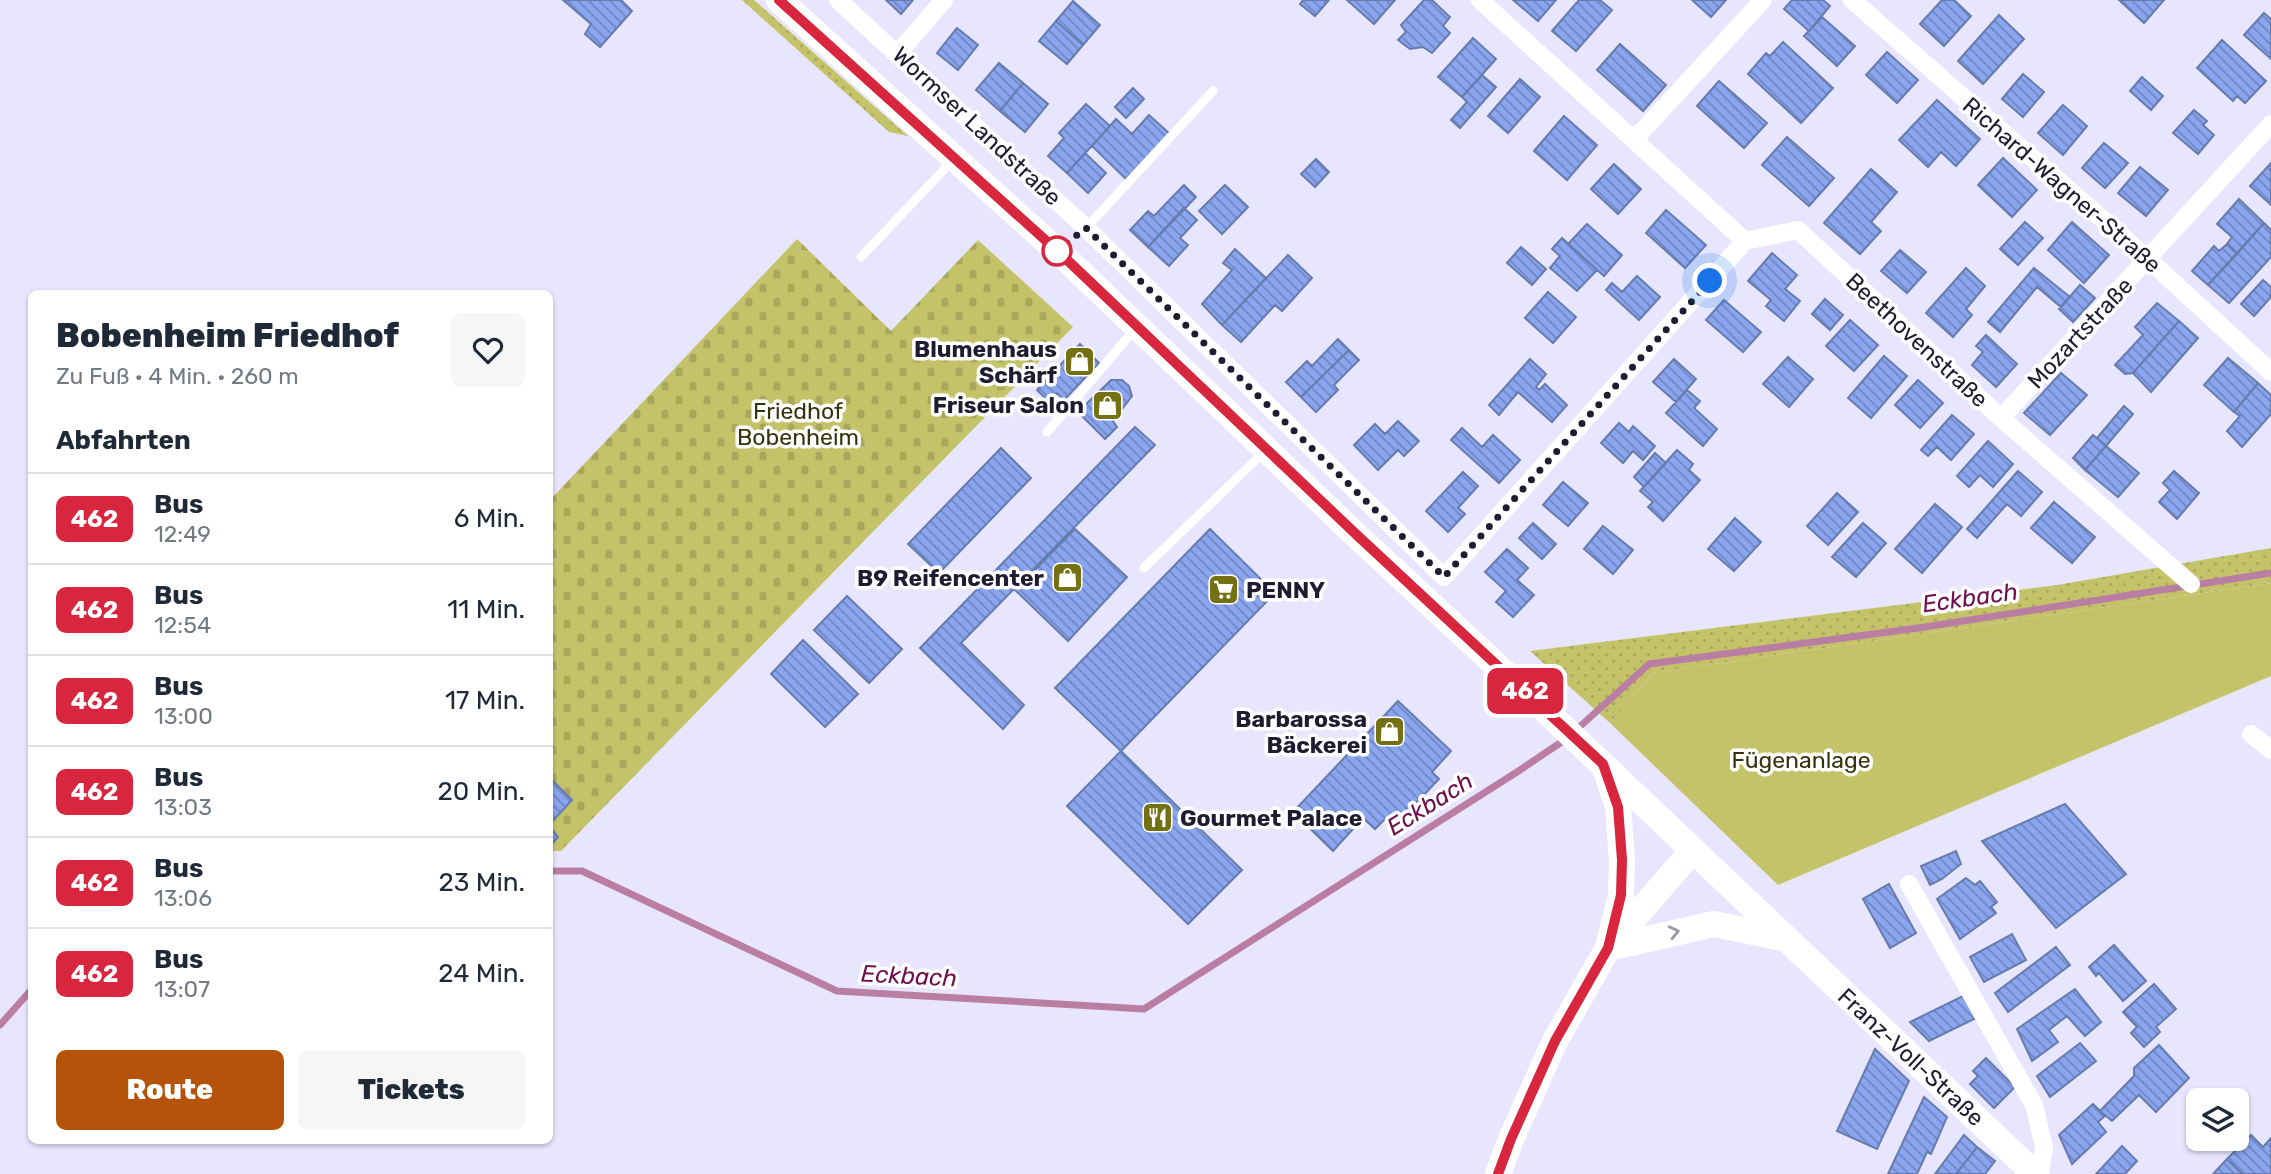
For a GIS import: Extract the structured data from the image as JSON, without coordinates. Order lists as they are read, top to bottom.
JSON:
{
  "streets": {
    "main road": ["Wormser Landstraße", "Franz-Voll-Straße"],
    "street": ["Richard-Wagner-Straße", "Mozartstraße", "Beethovenstraße"]
  },
  "crossings": [
    ["Wormser Landstraße", "Beethovenstraße"],
    ["Wormser Landstraße", "Franz-Voll-Straße"],
    ["Richard-Wagner-Straße", "Mozartstraße"],
    ["Mozartstraße", "Beethovenstraße"]
  ],
  "water": ["Eckbach"],
  "parks": ["Friedhof Bobenheim", "Fügenanlage"],
  "places": {
    "shop": [
      "Blumenhaus Schärf",
      "Friseur Salon",
      "B9 Reifencenter",
      "Barbarossa Bäckerei"
    ],
    "supermarket": ["PENNY"],
    "restaurant": ["Gourmet Palace"]
  },
  "lines": ["bus line 462"],
  "page": {
    "on_map": "462",
    "heading": [
      ["Bobenheim Friedhof", "Zu Fuß · 4 Min. · 260 m"],
      "Abfahrten"
    ],
    "list": [
      {
        "mark": "462",
        "name": "Bus",
        "note": "12:49",
        "value": "6 Min."
      },
      {
        "mark": "462",
        "name": "Bus",
        "note": "12:54",
        "value": "11 Min."
      },
      {
        "mark": "462",
        "name": "Bus",
        "note": "13:00",
        "value": "17 Min."
      },
      {
        "mark": "462",
        "name": "Bus",
        "note": "13:03",
        "value": "20 Min."
      },
      {
        "mark": "462",
        "name": "Bus",
        "note": "13:06",
        "value": "23 Min."
      },
      {
        "mark": "462",
        "name": "Bus",
        "note": "13:07",
        "value": "24 Min."
      }
    ],
    "buttons": ["Route", "Tickets"]
  }
}
